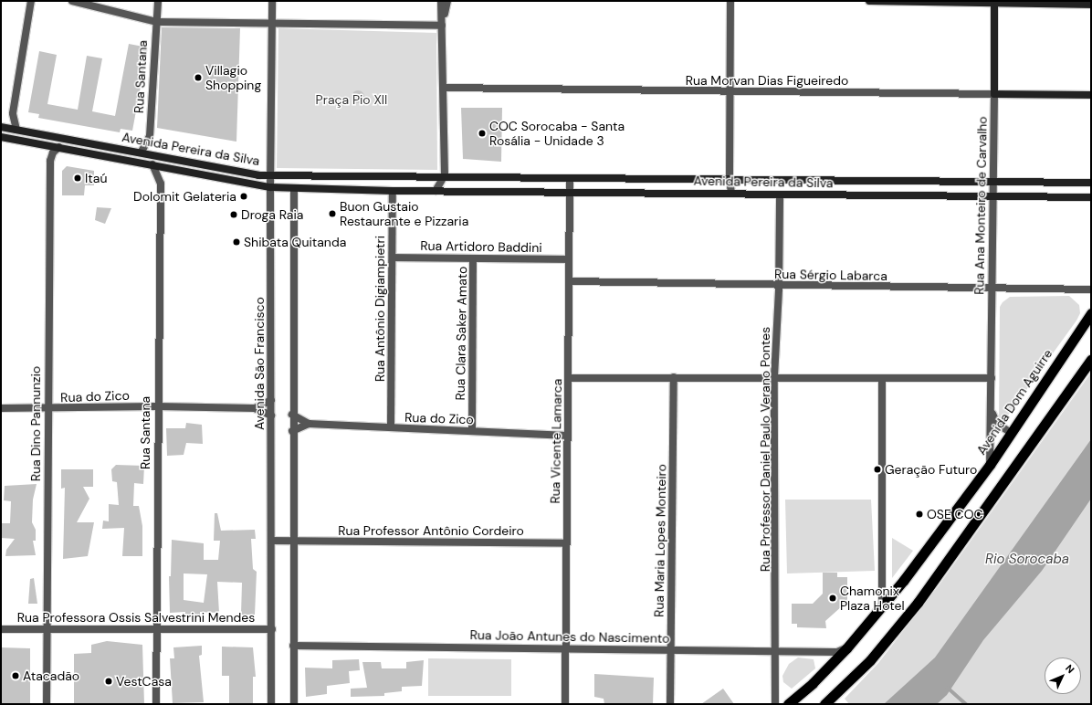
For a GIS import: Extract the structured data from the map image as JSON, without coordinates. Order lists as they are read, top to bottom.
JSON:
{
  "streets": {
    "highway": ["Avenida Dom Aguirre"],
    "main road": ["Rua Morvan Dias Figueiredo", "Avenida Pereira da Silva", "Rua Ana Monteiro de Carvalho"],
    "street": [
      "Rua Santana",
      "Rua Artidoro Baddini",
      "Rua Sérgio Labarca",
      "Rua Antônio Digiampietri",
      "Rua Clara Saker Amato",
      "Avenida São Francisco",
      "Rua do Zico",
      "Rua Dino Pannunzio",
      "Rua Vicente Lamarca",
      "Rua Professor Daniel Paulo Verano Pontes",
      "Rua Professor Antônio Cordeiro",
      "Rua Maria Lopes Monteiro",
      "Rua Professora Ossis Salvestrini Mendes",
      "Rua João Antunes do Nascimento"
    ]
  },
  "crossings": [
    ["Rua Santana", "Avenida Pereira da Silva"],
    ["Rua Santana", "Rua do Zico"],
    ["Rua Santana", "Rua Professora Ossis Salvestrini Mendes"],
    ["Rua Morvan Dias Figueiredo", "Rua Ana Monteiro de Carvalho"],
    ["Avenida Pereira da Silva", "Rua Ana Monteiro de Carvalho"],
    ["Avenida Pereira da Silva", "Rua Antônio Digiampietri"],
    ["Avenida Pereira da Silva", "Avenida São Francisco"],
    ["Avenida Pereira da Silva", "Rua Dino Pannunzio"],
    ["Avenida Pereira da Silva", "Rua Vicente Lamarca"],
    ["Avenida Pereira da Silva", "Rua Professor Daniel Paulo Verano Pontes"],
    ["Rua Ana Monteiro de Carvalho", "Rua Sérgio Labarca"],
    ["Rua Ana Monteiro de Carvalho", "Avenida Dom Aguirre"],
    ["Rua Artidoro Baddini", "Rua Antônio Digiampietri"],
    ["Rua Artidoro Baddini", "Rua Clara Saker Amato"],
    ["Rua Artidoro Baddini", "Rua Vicente Lamarca"],
    ["Rua Sérgio Labarca", "Rua Vicente Lamarca"],
    ["Rua Sérgio Labarca", "Rua Professor Daniel Paulo Verano Pontes"],
    ["Rua Antônio Digiampietri", "Rua do Zico"],
    ["Rua Clara Saker Amato", "Rua do Zico"],
    ["Avenida São Francisco", "Rua do Zico"],
    ["Avenida São Francisco", "Rua Professora Ossis Salvestrini Mendes"],
    ["Rua do Zico", "Rua Dino Pannunzio"],
    ["Rua do Zico", "Rua Vicente Lamarca"],
    ["Avenida Dom Aguirre", "Rua João Antunes do Nascimento"],
    ["Rua Dino Pannunzio", "Rua Professora Ossis Salvestrini Mendes"],
    ["Rua Vicente Lamarca", "Rua Professor Antônio Cordeiro"],
    ["Rua Vicente Lamarca", "Rua João Antunes do Nascimento"],
    ["Rua Professor Daniel Paulo Verano Pontes", "Rua João Antunes do Nascimento"],
    ["Rua Maria Lopes Monteiro", "Rua João Antunes do Nascimento"]
  ],
  "water": ["Rio Sorocaba"],
  "parks": ["Praça Pio XII"],
  "places": [
    "Villagio Shopping",
    "COC Sorocaba - Santa Rosália - Unidade 3",
    "Itaú",
    "Dolomit Gelateria",
    "Buon Gustaio Restaurante e Pizzaria",
    "Droga Raia",
    "Shibata Quitanda",
    "Geração Futuro",
    "OSE COC",
    "Chamonix Plaza Hotel",
    "Atacadão",
    "VestCasa"
  ],
  "north": "top right"
}
